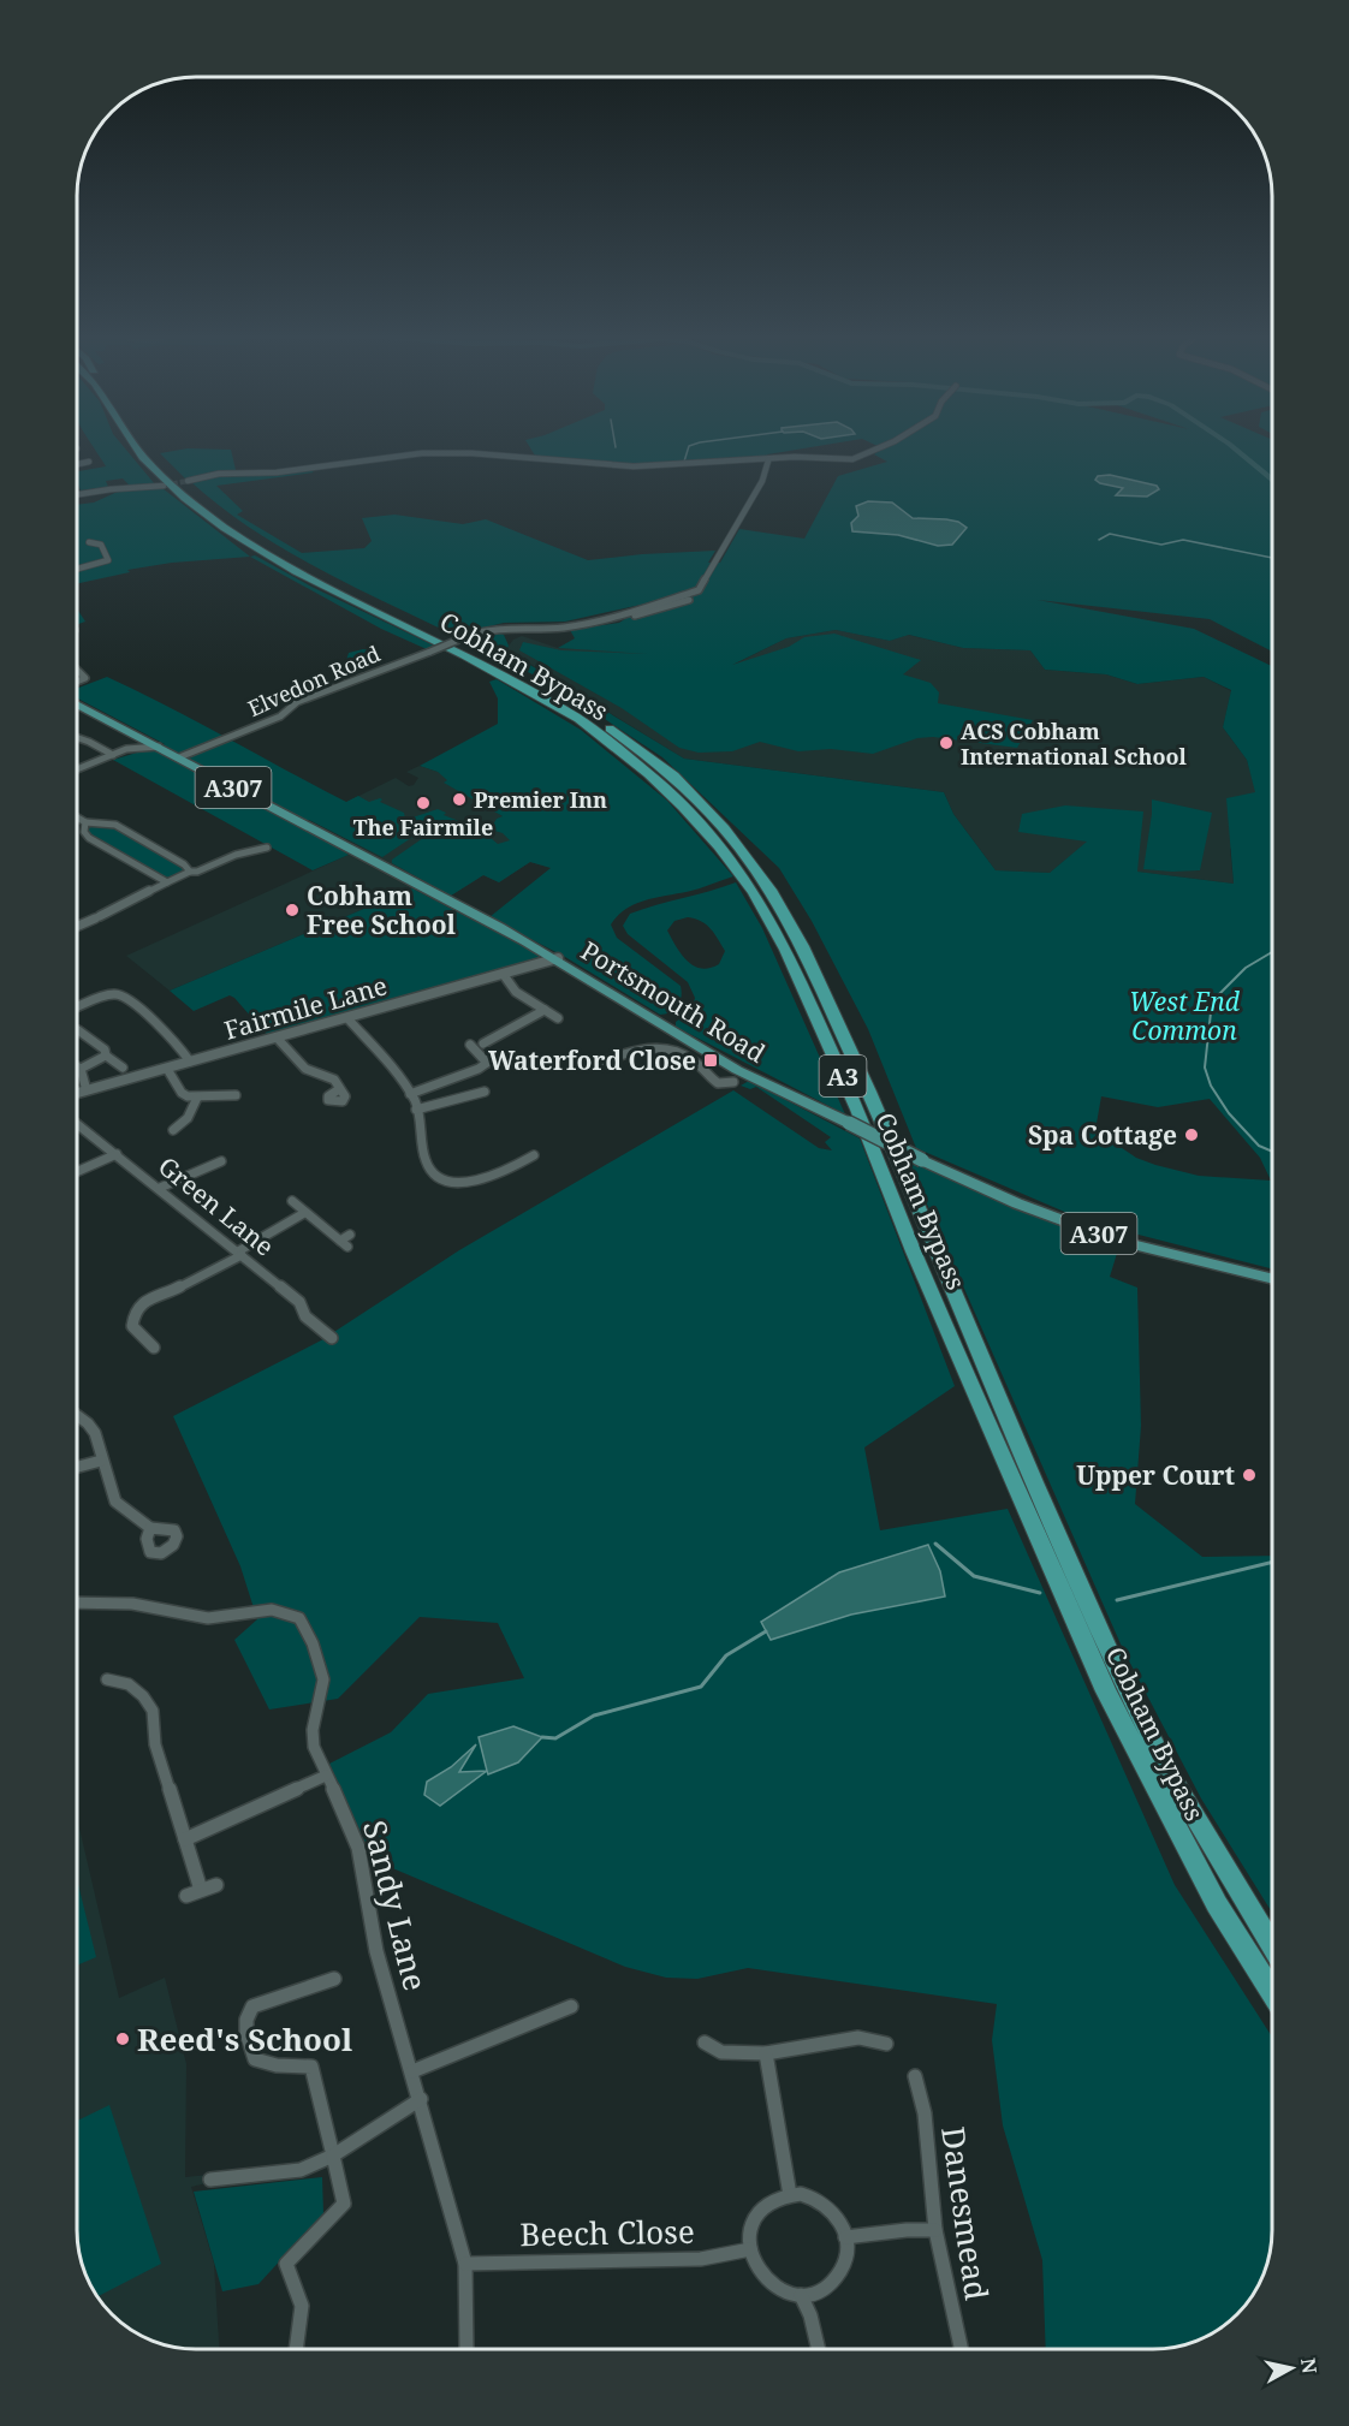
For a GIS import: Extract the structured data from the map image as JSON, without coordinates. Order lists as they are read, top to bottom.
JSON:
{
  "streets": {
    "highway": ["Cobham Bypass", "A3"],
    "main road": ["A307", "Portsmouth Road"],
    "street": [
      "Elvedon Road",
      "Fairmile Lane",
      "Green Lane",
      "Sandy Lane",
      "Danesmead",
      "Beech Close"
    ]
  },
  "crossings": [
    ["Elvedon Road", "Portsmouth Road"],
    ["Portsmouth Road", "Fairmile Lane"],
    ["Sandy Lane", "Beech Close"]
  ],
  "parks": ["West End Common"],
  "places": {
    "other": [
      "ACS Cobham International School",
      "Premier Inn",
      "The Fairmile",
      "Cobham Free School",
      "Spa Cottage",
      "Upper Court",
      "Reed's School"
    ],
    "transit": ["Waterford Close"]
  },
  "north": "right"
}
